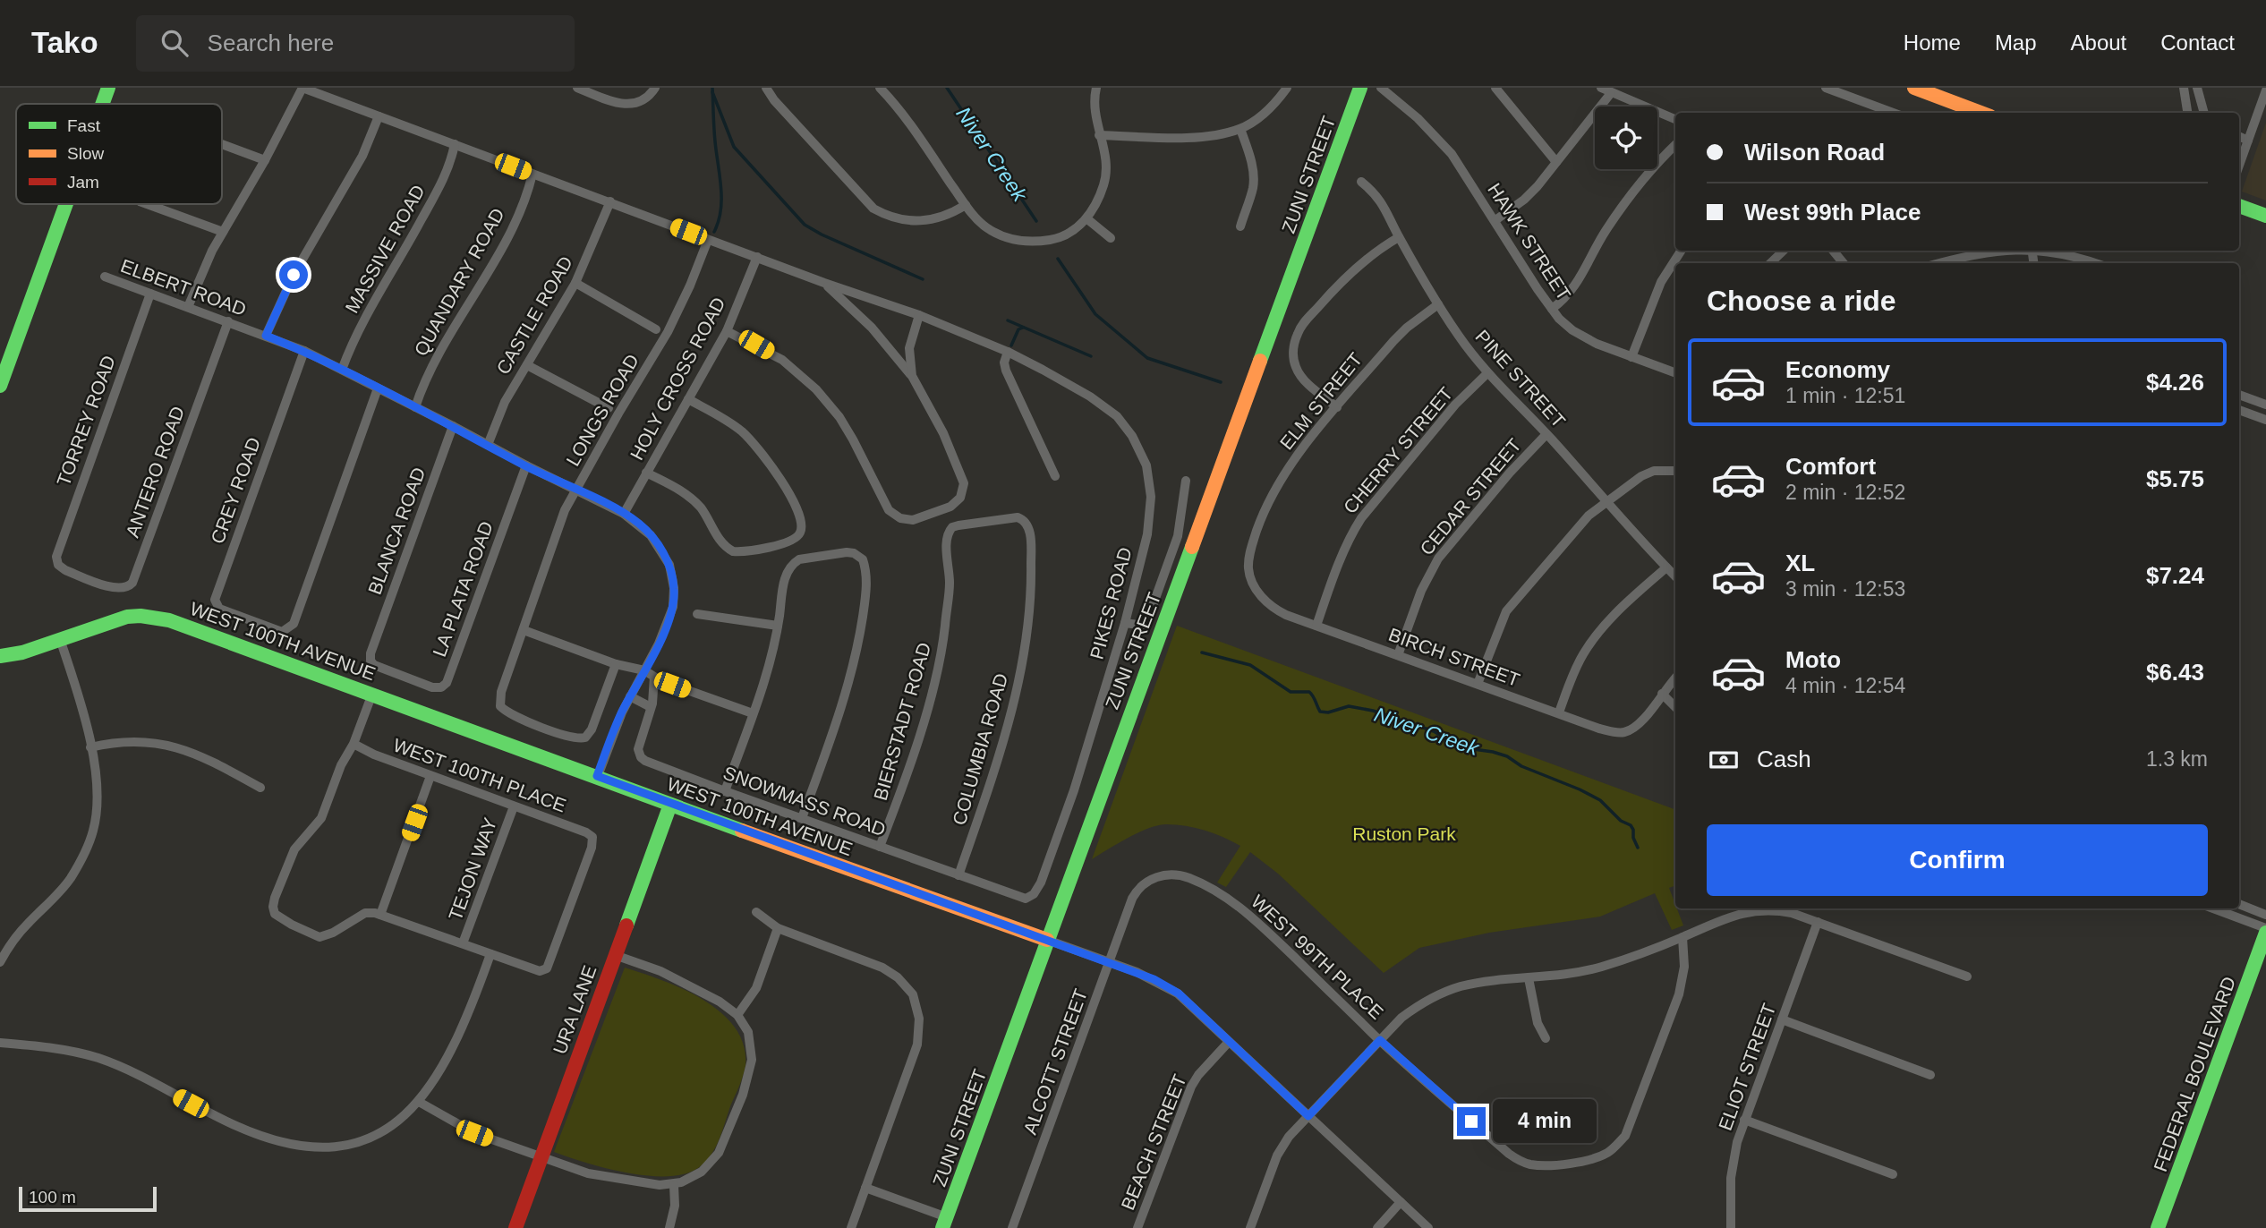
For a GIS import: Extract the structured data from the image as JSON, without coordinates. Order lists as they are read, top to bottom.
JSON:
{
  "streets": {
    "street": [
      "ZUNI STREET",
      "HAWK STREET",
      "MASSIVE ROAD",
      "QUANDARY ROAD",
      "ELBERT ROAD",
      "CASTLE ROAD",
      "HOLY CROSS ROAD",
      "PINE STREET",
      "ELM STREET",
      "LONGS ROAD",
      "TORREY ROAD",
      "CHERRY STREET",
      "ANTERO ROAD",
      "CREY ROAD",
      "CEDAR STREET",
      "BLANCA ROAD",
      "LA PLATA ROAD",
      "PIKES ROAD",
      "WEST 100TH AVENUE",
      "BIRCH STREET",
      "BIERSTADT ROAD",
      "COLUMBIA ROAD",
      "WEST 100TH PLACE",
      "SNOWMASS ROAD",
      "TEJON WAY",
      "WEST 99TH PLACE",
      "URA LANE",
      "ALCOTT STREET",
      "ELIOT STREET",
      "FEDERAL BOULEVARD",
      "BEACH STREET"
    ]
  },
  "crossings": [
    ["ZUNI STREET", "WEST 100TH AVENUE"],
    ["MASSIVE ROAD", "ELBERT ROAD"],
    ["MASSIVE ROAD", "PIKES ROAD"],
    ["QUANDARY ROAD", "ELBERT ROAD"],
    ["QUANDARY ROAD", "PIKES ROAD"],
    ["ELBERT ROAD", "CASTLE ROAD"],
    ["ELBERT ROAD", "HOLY CROSS ROAD"],
    ["ELBERT ROAD", "LONGS ROAD"],
    ["ELBERT ROAD", "TORREY ROAD"],
    ["ELBERT ROAD", "ANTERO ROAD"],
    ["ELBERT ROAD", "CREY ROAD"],
    ["ELBERT ROAD", "BLANCA ROAD"],
    ["ELBERT ROAD", "LA PLATA ROAD"],
    ["ELBERT ROAD", "WEST 100TH AVENUE"],
    ["CASTLE ROAD", "PIKES ROAD"],
    ["HOLY CROSS ROAD", "PIKES ROAD"],
    ["PINE STREET", "ELM STREET"],
    ["PINE STREET", "CHERRY STREET"],
    ["PINE STREET", "CEDAR STREET"],
    ["ELM STREET", "BIRCH STREET"],
    ["LONGS ROAD", "PIKES ROAD"],
    ["TORREY ROAD", "ANTERO ROAD"],
    ["CHERRY STREET", "BIRCH STREET"],
    ["CEDAR STREET", "BIRCH STREET"],
    ["BLANCA ROAD", "LA PLATA ROAD"],
    ["PIKES ROAD", "SNOWMASS ROAD"],
    ["WEST 100TH AVENUE", "URA LANE"],
    ["WEST 100TH AVENUE", "ALCOTT STREET"],
    ["WEST 100TH AVENUE", "BEACH STREET"],
    ["BIERSTADT ROAD", "COLUMBIA ROAD"],
    ["BIERSTADT ROAD", "SNOWMASS ROAD"],
    ["COLUMBIA ROAD", "SNOWMASS ROAD"],
    ["WEST 100TH PLACE", "TEJON WAY"],
    ["WEST 99TH PLACE", "ALCOTT STREET"]
  ],
  "water": ["Niver Creek"],
  "parks": ["Ruston Park"],
  "legend": ["Fast", "Slow", "Jam"],
  "scale_bar": "100 m",
  "page": {
    "header": "Tako",
    "search": "Search here",
    "nav": [
      "Home",
      "Map",
      "About",
      "Contact"
    ],
    "banner": ["Wilson Road", "West 99th Place"],
    "heading": "Choose a ride",
    "list": [
      {
        "name": "Economy",
        "note": "1 min · 12:51",
        "value": "$4.26"
      },
      {
        "name": "Comfort",
        "note": "2 min · 12:52",
        "value": "$5.75"
      },
      {
        "name": "XL",
        "note": "3 min · 12:53",
        "value": "$7.24"
      },
      {
        "name": "Moto",
        "note": "4 min · 12:54",
        "value": "$6.43"
      }
    ],
    "pay": ["Cash", "1.3 km"],
    "buttons": "Confirm",
    "bubble": "4 min",
    "scale": "100 m"
  }
}
